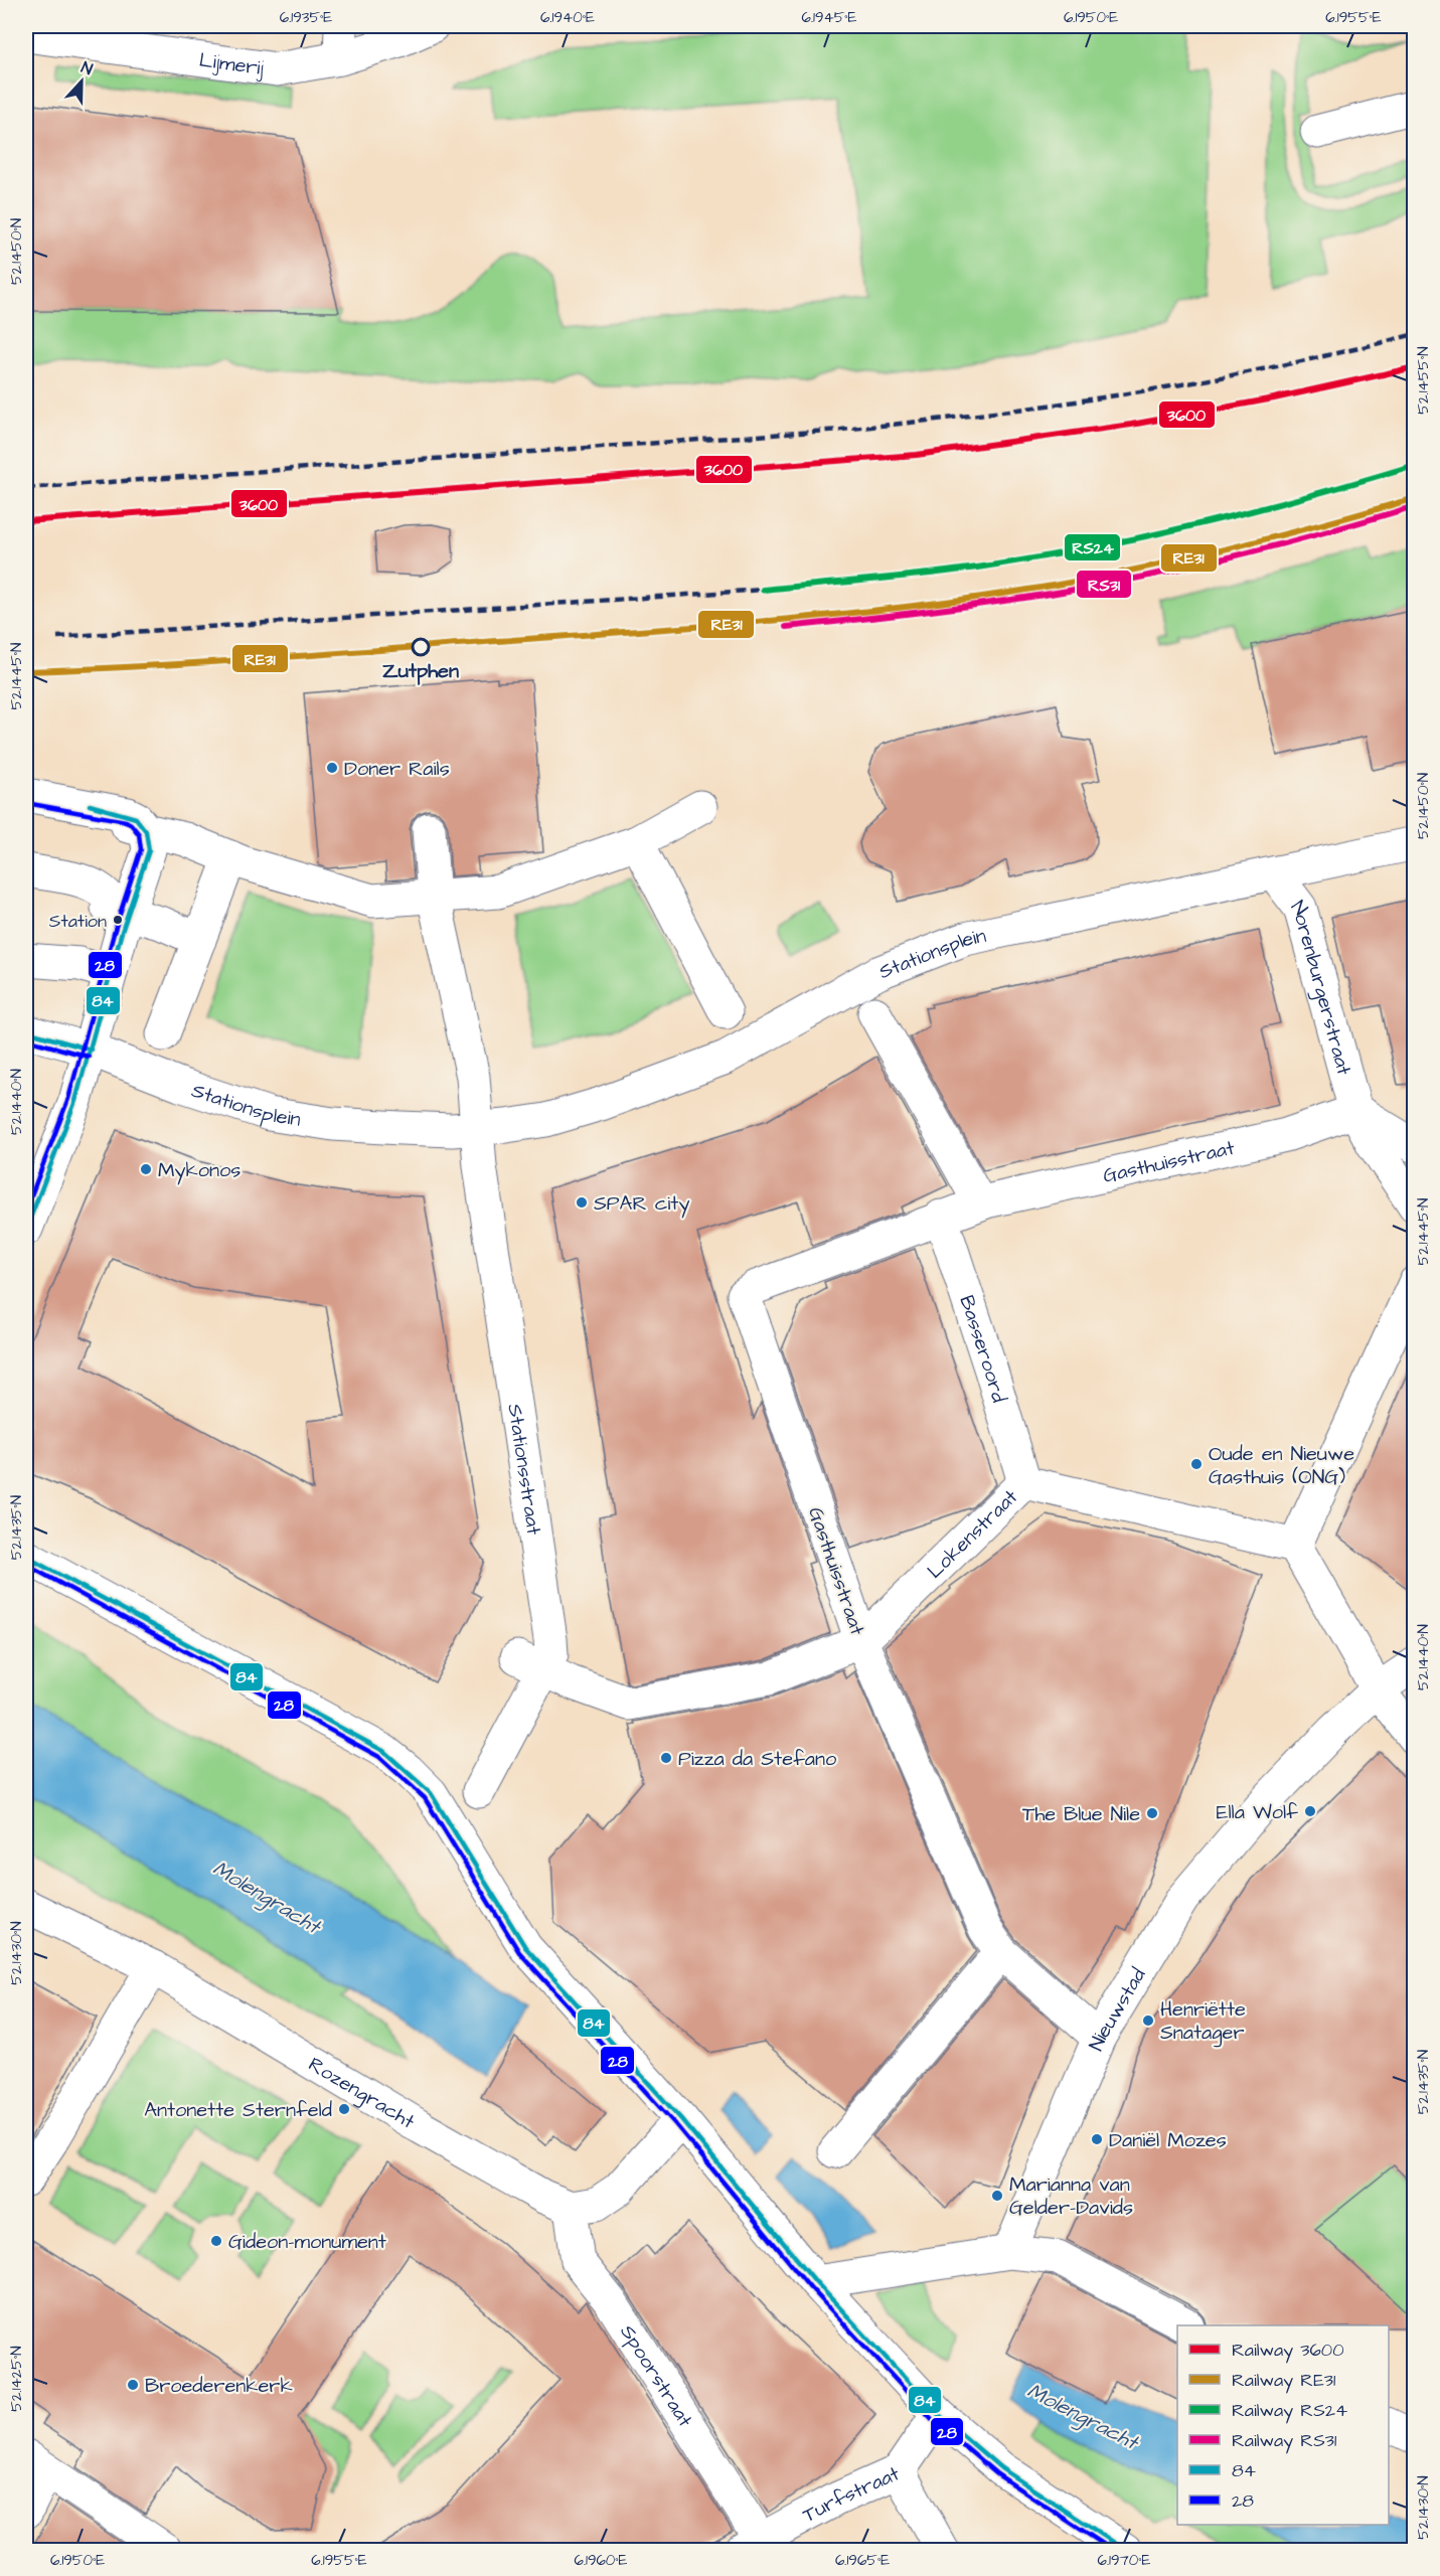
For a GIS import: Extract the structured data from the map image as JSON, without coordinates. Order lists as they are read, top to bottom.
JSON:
{
  "streets": {
    "street": [
      "Lijmerij",
      "Stationsplein",
      "Norenburgerstraat",
      "Gasthuisstraat",
      "Basseroord",
      "Stationsstraat",
      "Lokenstraat",
      "Nieuwstad",
      "Rozengracht",
      "Spoorstraat",
      "Turfstraat"
    ]
  },
  "crossings": [
    ["Stationsplein", "Norenburgerstraat"],
    ["Stationsplein", "Stationsstraat"],
    ["Norenburgerstraat", "Gasthuisstraat"],
    ["Gasthuisstraat", "Basseroord"],
    ["Gasthuisstraat", "Lokenstraat"],
    ["Gasthuisstraat", "Nieuwstad"],
    ["Basseroord", "Lokenstraat"],
    ["Stationsstraat", "Lokenstraat"],
    ["Rozengracht", "Spoorstraat"],
    ["Spoorstraat", "Turfstraat"]
  ],
  "water": ["Molengracht"],
  "places": [
    "Zutphen",
    "Doner Rails",
    "Station",
    "Mykonos",
    "SPAR city",
    "Oude en Nieuwe Gasthuis (ONG)",
    "Pizza da Stefano",
    "Ella Wolf",
    "The Blue Nile",
    "Henriëtte Snatager",
    "Antonette Sternfeld",
    "Daniël Mozes",
    "Marianna van Gelder-Davids",
    "Gideon-monument",
    "Broederenkerk"
  ],
  "lines": [
    "rail line 3600",
    "rail line RS24",
    "rail line RE31",
    "rail line RS31",
    "transit line 28",
    "transit line 84"
  ],
  "legend": [
    "Railway 3600",
    "Railway RE31",
    "Railway RS24",
    "Railway RS31",
    "84",
    "28"
  ],
  "north": "top",
  "coordinates": [
    "6.1935°E",
    "6.1940°E",
    "6.1945°E",
    "6.1950°E",
    "6.1955°E",
    "52.1450°N",
    "52.1455°N",
    "52.1445°N",
    "52.1440°N",
    "52.1435°N",
    "52.1430°N",
    "52.1425°N",
    "6.1960°E",
    "6.1965°E",
    "6.1970°E"
  ]
}
